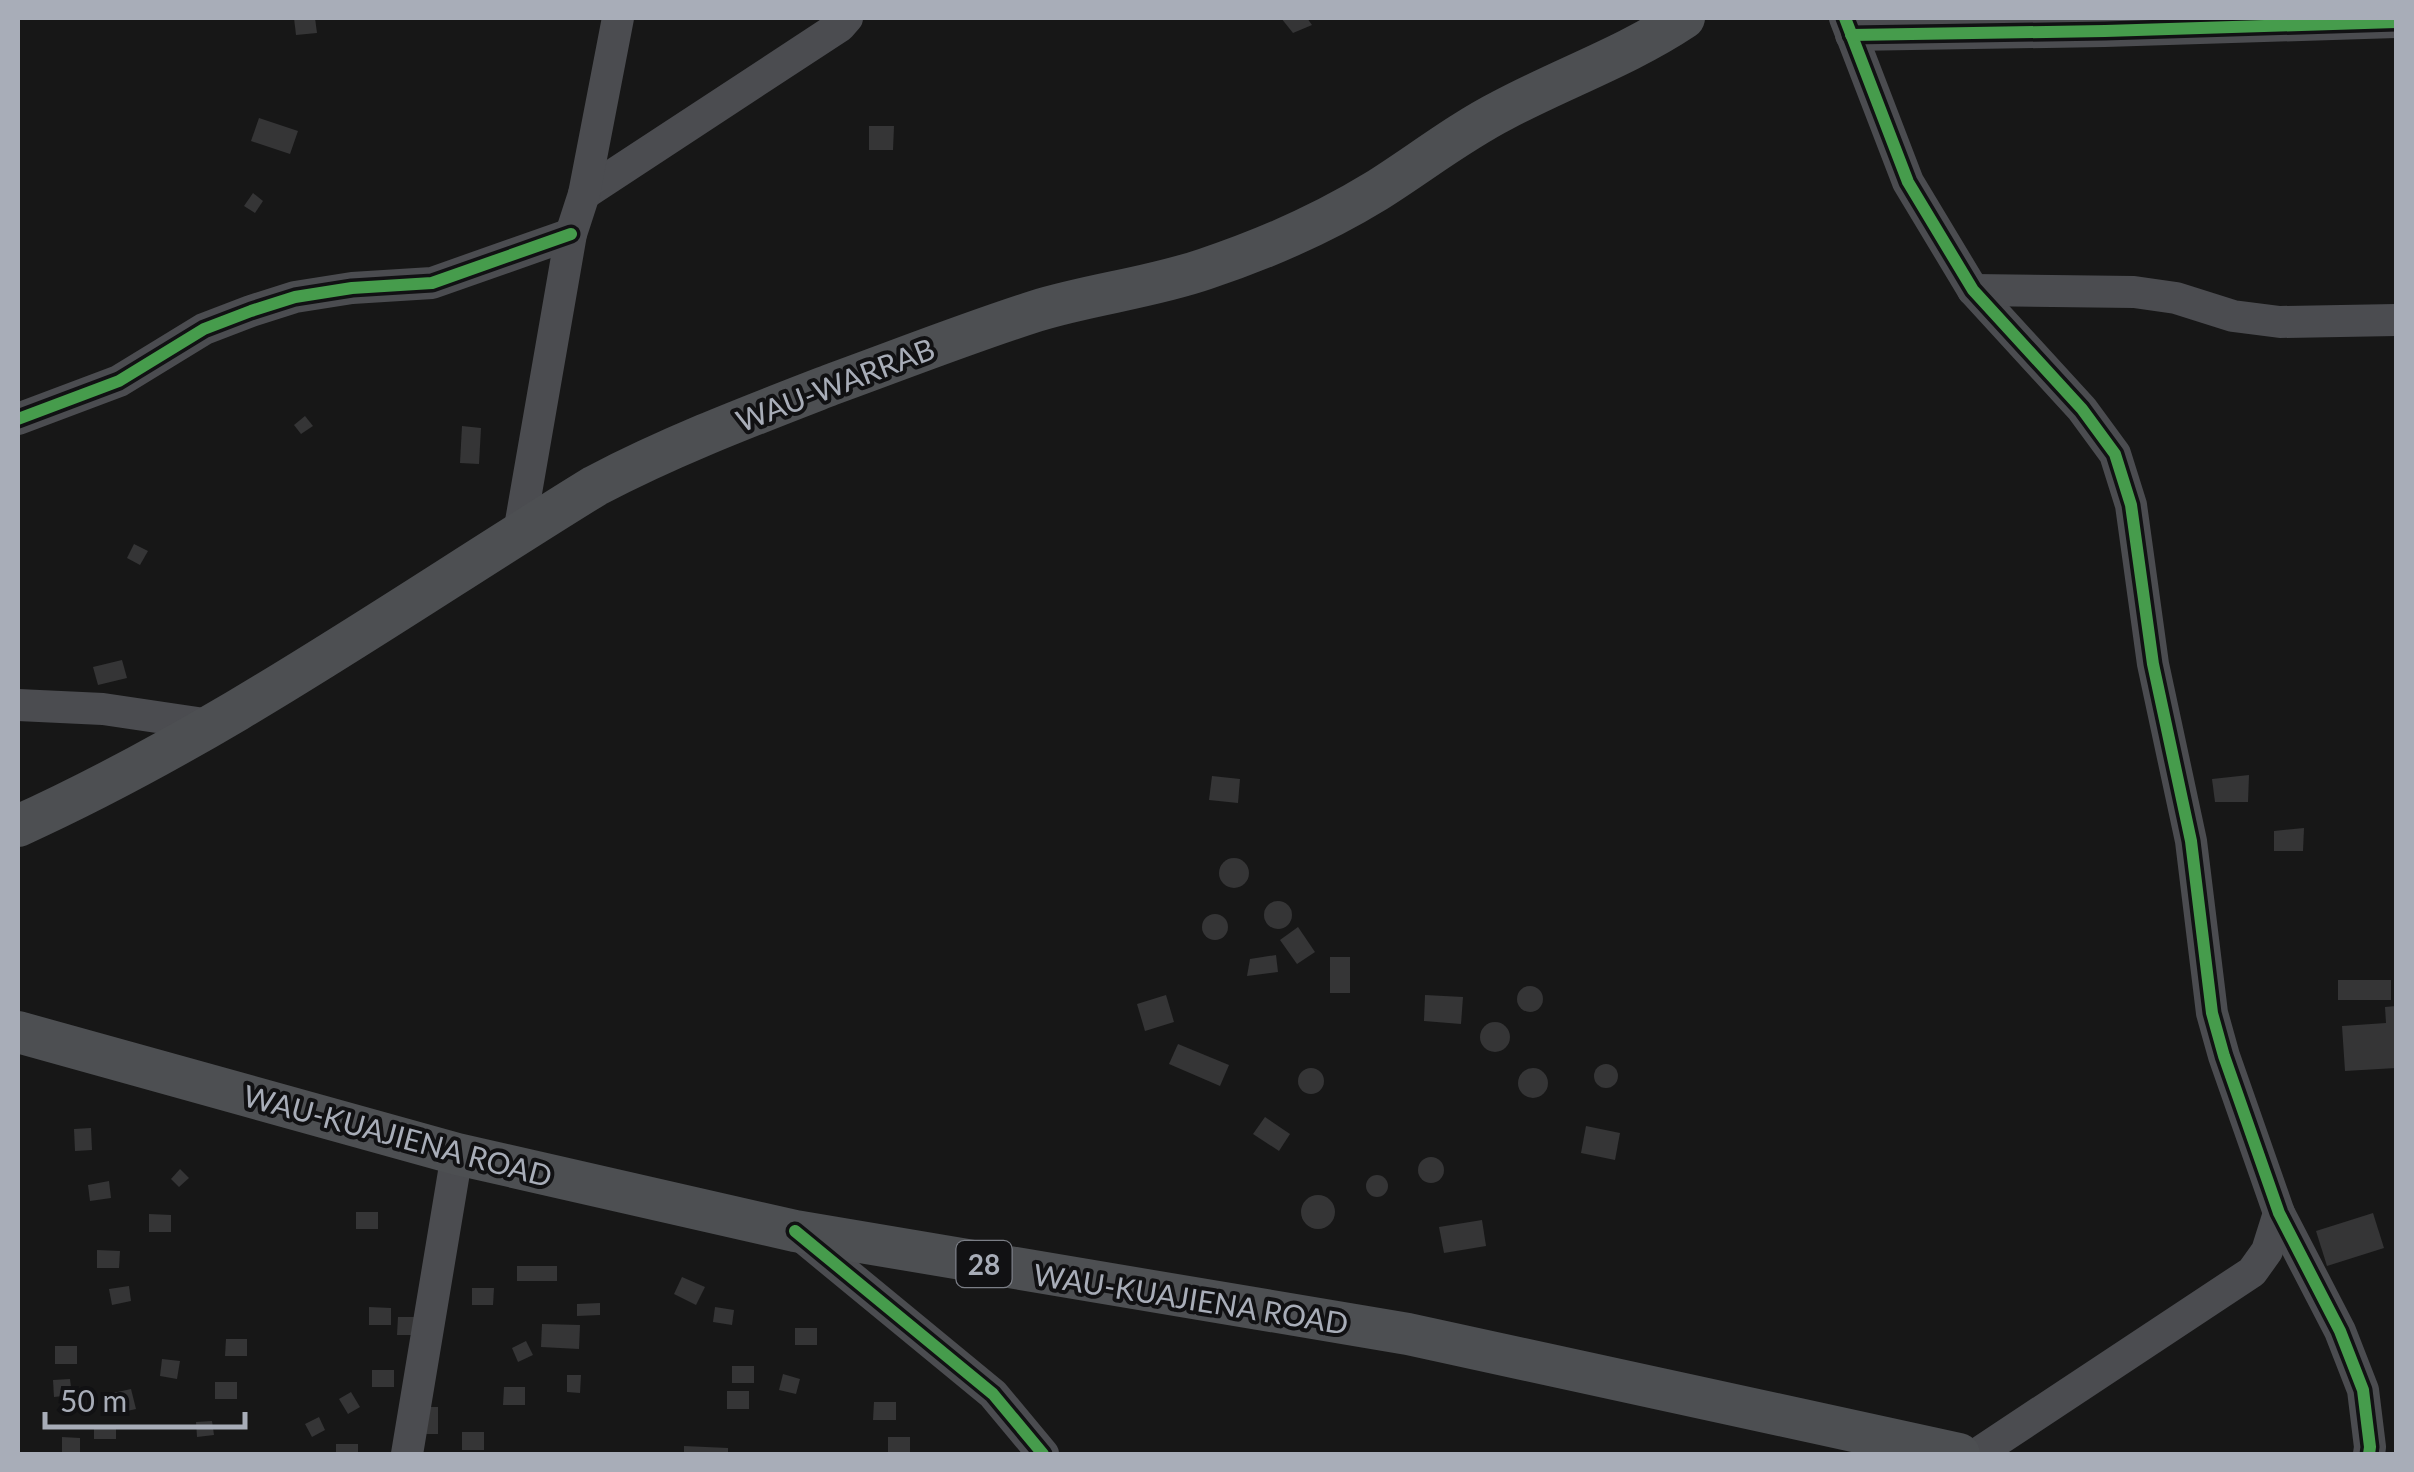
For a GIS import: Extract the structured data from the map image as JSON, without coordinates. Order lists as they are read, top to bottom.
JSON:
{
  "streets": {
    "main road": ["WAU-WARRAB", "WAU-KUAJIENA ROAD", "28"]
  },
  "scale_bar": "50 m"
}
